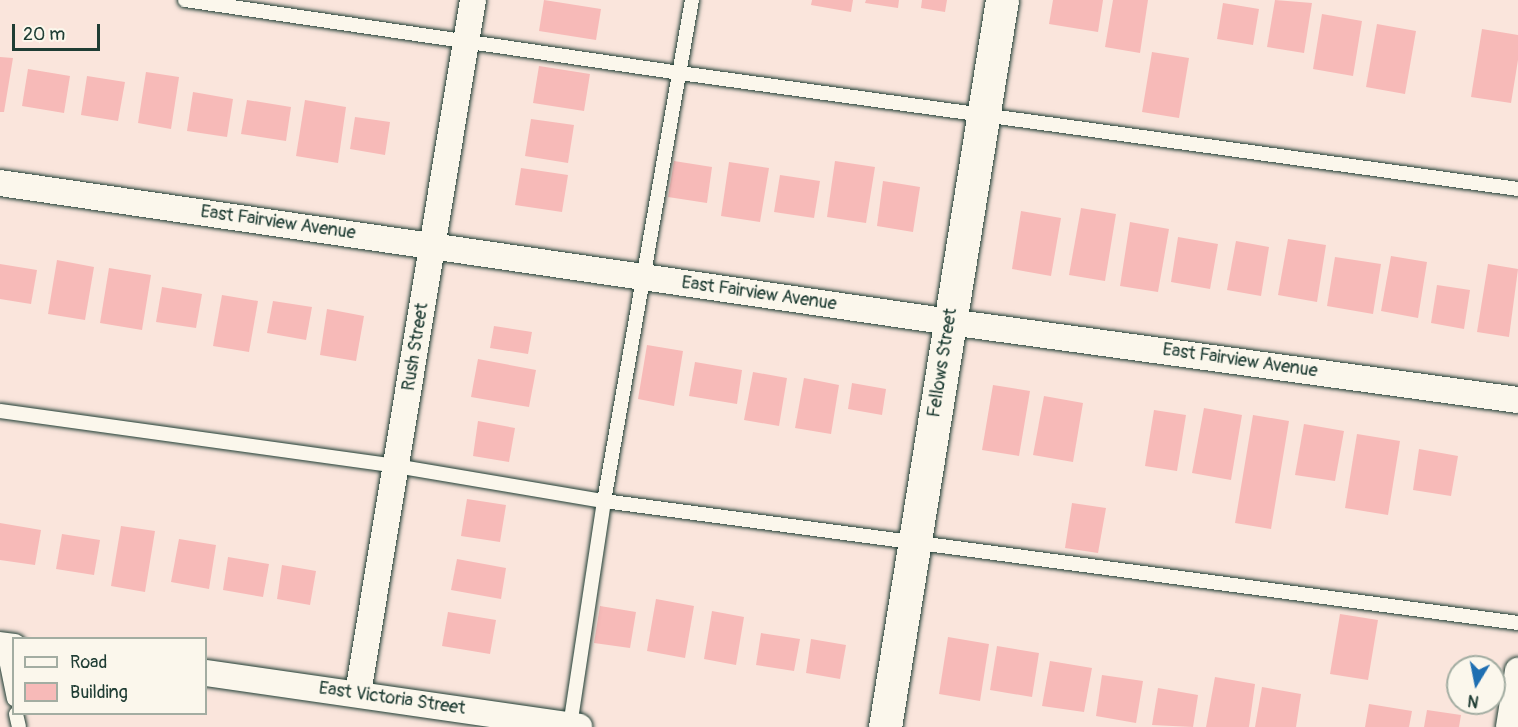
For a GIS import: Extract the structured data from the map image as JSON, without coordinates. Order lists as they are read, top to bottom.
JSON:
{
  "streets": {
    "street": [
      "East Fairview Avenue",
      "Rush Street",
      "Fellows Street",
      "East Victoria Street"
    ]
  },
  "crossings": [
    ["East Fairview Avenue", "Rush Street"],
    ["East Fairview Avenue", "Fellows Street"],
    ["Rush Street", "East Victoria Street"]
  ],
  "legend": ["Road", "Building"],
  "scale_bar": "20 m",
  "north": "bottom"
}
